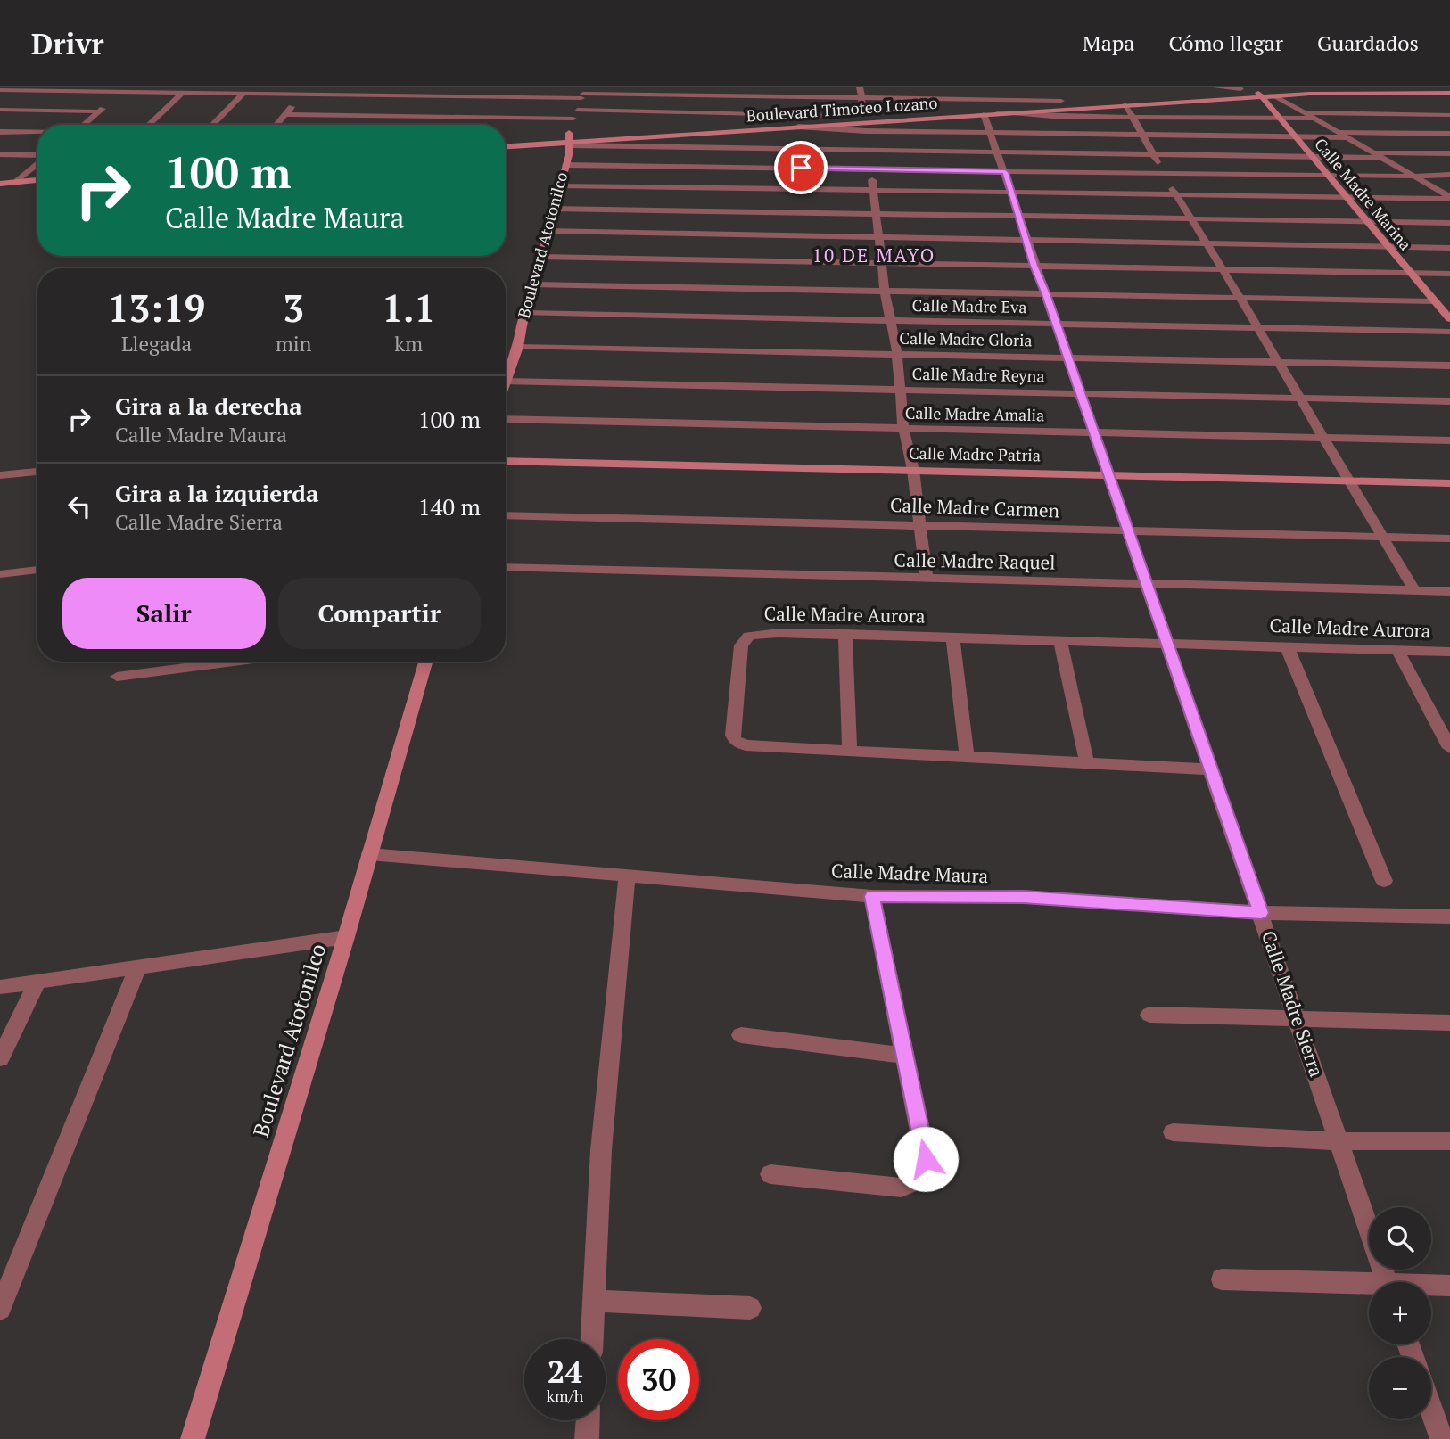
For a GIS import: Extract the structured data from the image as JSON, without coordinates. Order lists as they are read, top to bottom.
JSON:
{
  "streets": {
    "main road": [
      "Boulevard Timoteo Lozano",
      "Calle Madre Marina",
      "Boulevard Atotonilco",
      "Calle Madre Patria"
    ],
    "street": [
      "Calle Madre Eva",
      "Calle Madre Gloria",
      "Calle Madre Reyna",
      "Calle Madre Amalia",
      "Calle Madre Carmen",
      "Calle Madre Raquel",
      "Calle Madre Aurora",
      "Calle Madre Maura",
      "Calle Madre Sierra"
    ]
  },
  "crossings": [
    ["Boulevard Timoteo Lozano", "Calle Madre Marina"],
    ["Boulevard Timoteo Lozano", "Boulevard Atotonilco"],
    ["Boulevard Timoteo Lozano", "Calle Madre Sierra"],
    ["Boulevard Atotonilco", "Calle Madre Eva"],
    ["Boulevard Atotonilco", "Calle Madre Gloria"],
    ["Boulevard Atotonilco", "Calle Madre Reyna"],
    ["Boulevard Atotonilco", "Calle Madre Maura"],
    ["Calle Madre Eva", "Calle Madre Sierra"],
    ["Calle Madre Gloria", "Calle Madre Sierra"],
    ["Calle Madre Reyna", "Calle Madre Sierra"],
    ["Calle Madre Amalia", "Calle Madre Sierra"],
    ["Calle Madre Patria", "Calle Madre Sierra"],
    ["Calle Madre Carmen", "Calle Madre Sierra"],
    ["Calle Madre Raquel", "Calle Madre Sierra"],
    ["Calle Madre Aurora", "Calle Madre Sierra"],
    ["Calle Madre Maura", "Calle Madre Sierra"]
  ],
  "districts": ["10 DE MAYO"],
  "page": {
    "header": "Drivr",
    "nav": ["Mapa", "Cómo llegar", "Guardados"],
    "turn": ["100 m", "Calle Madre Maura"],
    "eta": [
      "13:19",
      "Llegada",
      "3",
      "min",
      "1.1",
      "km"
    ],
    "list": [
      {
        "name": "Gira a la derecha",
        "note": "Calle Madre Maura",
        "value": "100 m"
      },
      {
        "name": "Gira a la izquierda",
        "note": "Calle Madre Sierra",
        "value": "140 m"
      }
    ],
    "buttons": ["Salir", "Compartir"],
    "map_buttons": ["+", "−"],
    "speed": "24 km/h",
    "limit": "30"
  }
}
